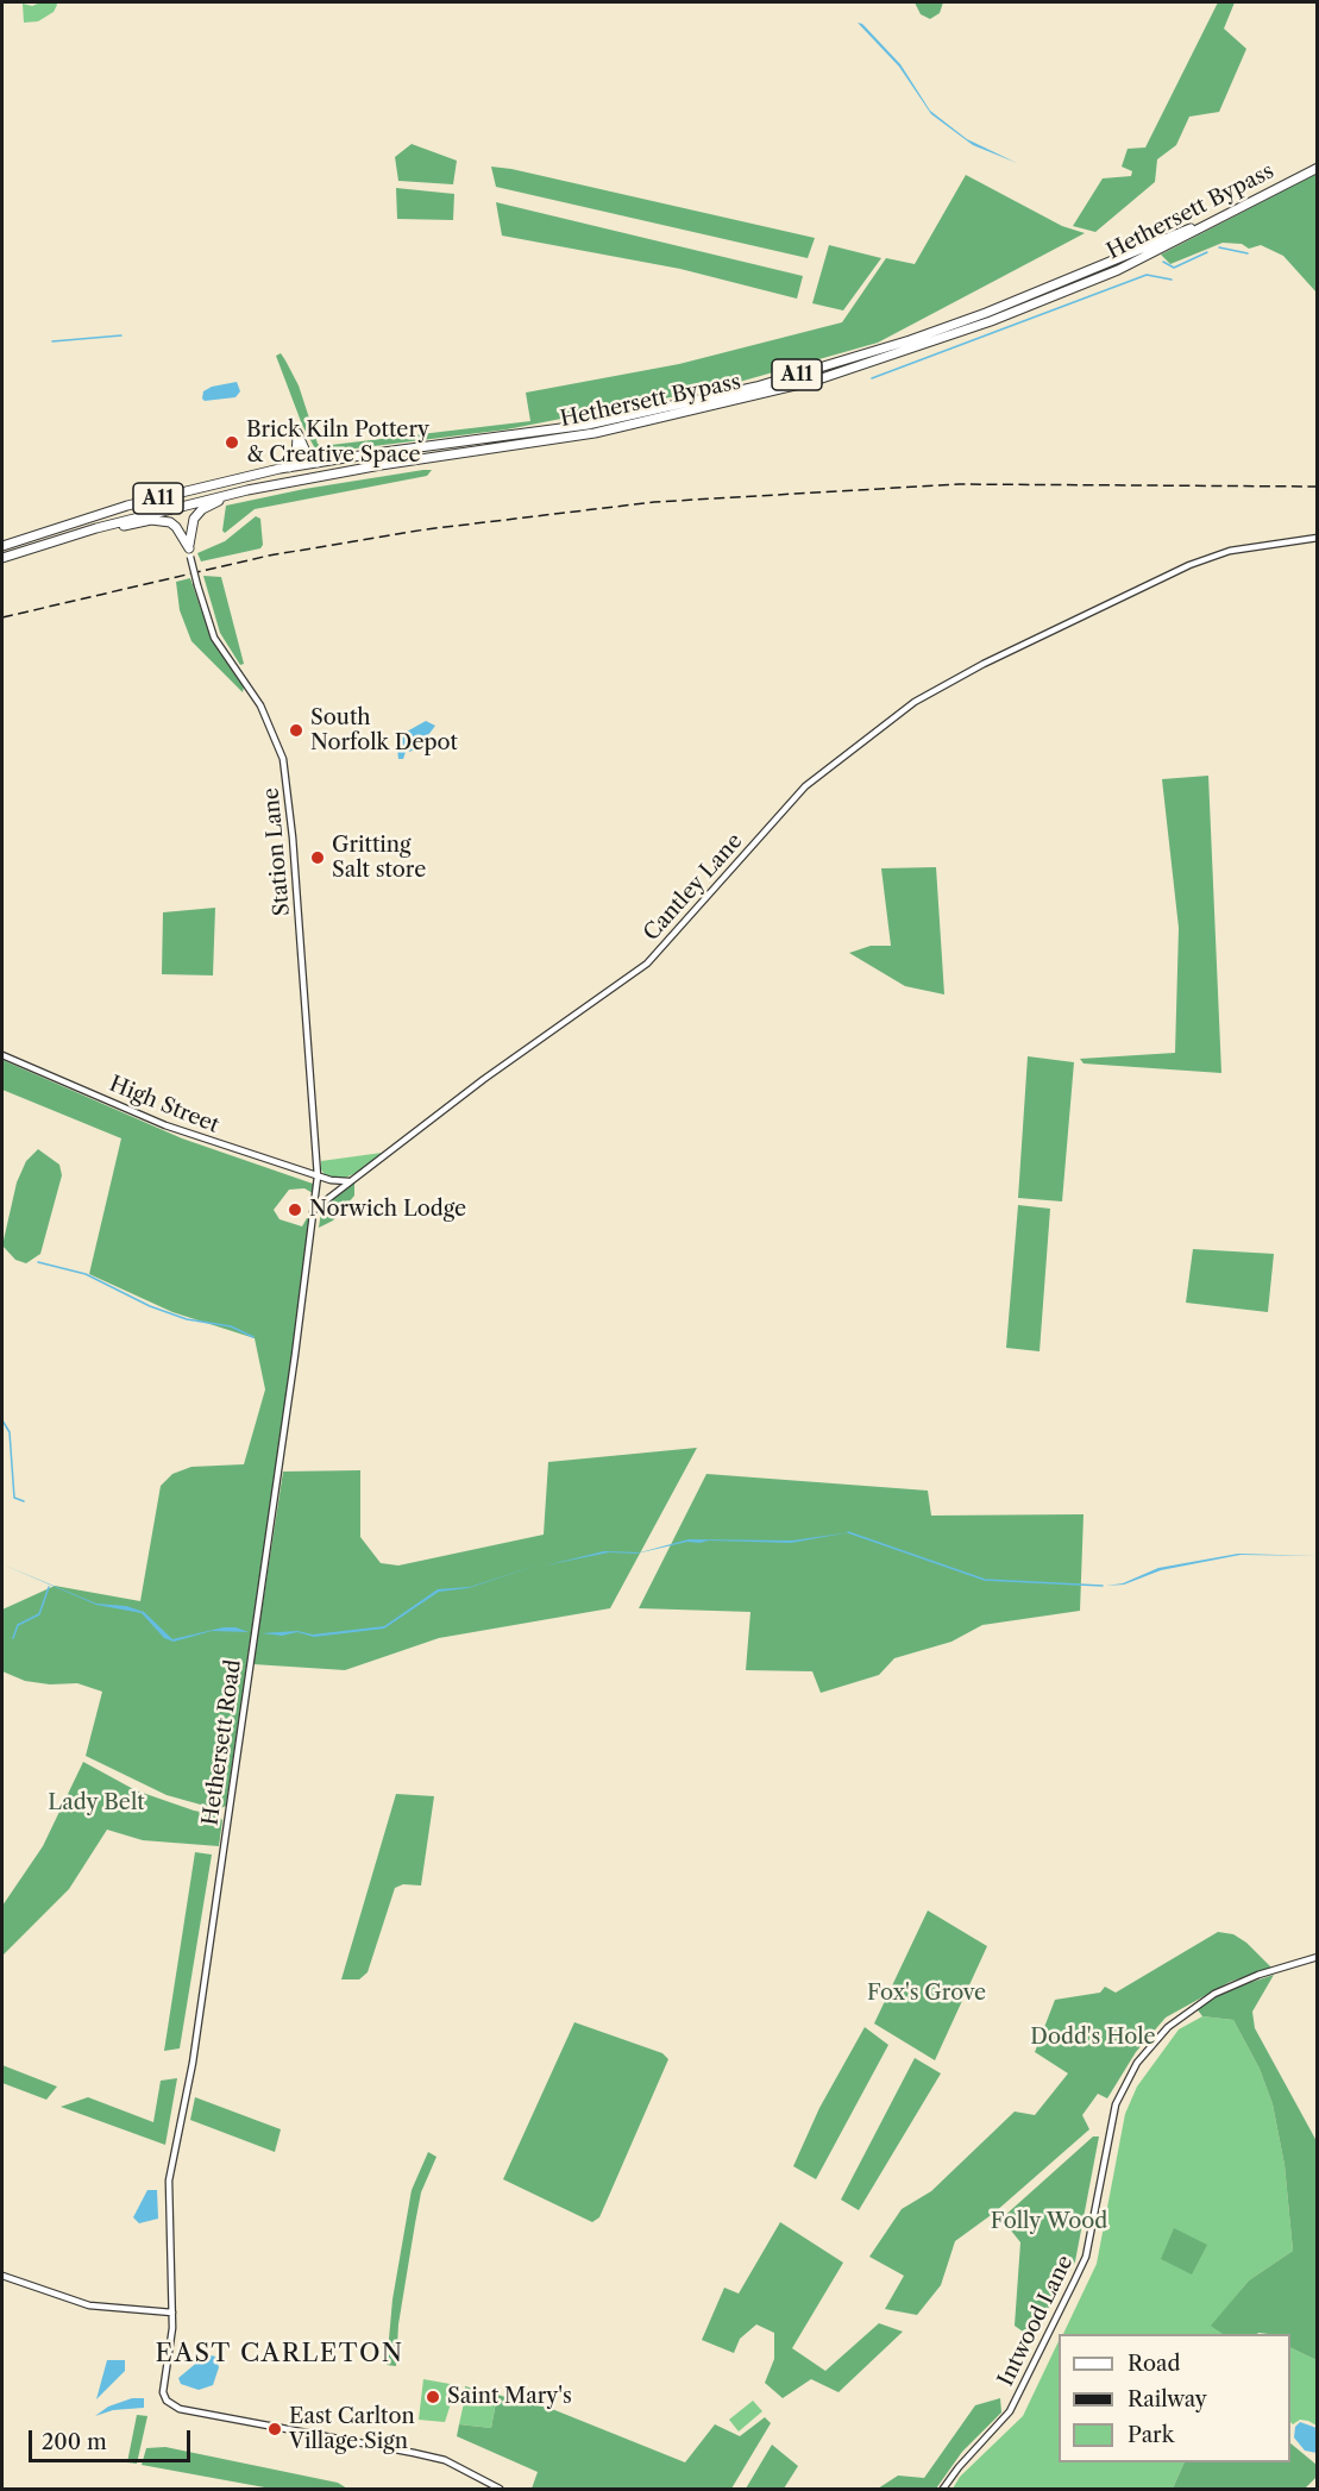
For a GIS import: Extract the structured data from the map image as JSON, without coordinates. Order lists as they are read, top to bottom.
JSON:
{
  "streets": {
    "highway": ["Hethersett Bypass", "A11"],
    "street": [
      "Station Lane",
      "Cantley Lane",
      "High Street",
      "Hethersett Road",
      "Intwood Lane"
    ]
  },
  "crossings": [
    ["Hethersett Bypass", "A11"],
    ["A11", "Station Lane"],
    ["Station Lane", "High Street"],
    ["Station Lane", "Hethersett Road"],
    ["Cantley Lane", "Hethersett Road"],
    ["High Street", "Hethersett Road"]
  ],
  "districts": ["EAST CARLETON"],
  "parks": [
    "Lady Belt",
    "Fox's Grove",
    "Dodd's Hole",
    "Folly Wood"
  ],
  "places": [
    "Brick Kiln Pottery & Creative Space",
    "South Norfolk Depot",
    "Gritting Salt store",
    "Norwich Lodge",
    "Saint Mary's",
    "East Carlton Village Sign"
  ],
  "legend": ["Road", "Railway", "Park"],
  "scale_bar": "200 m"
}
